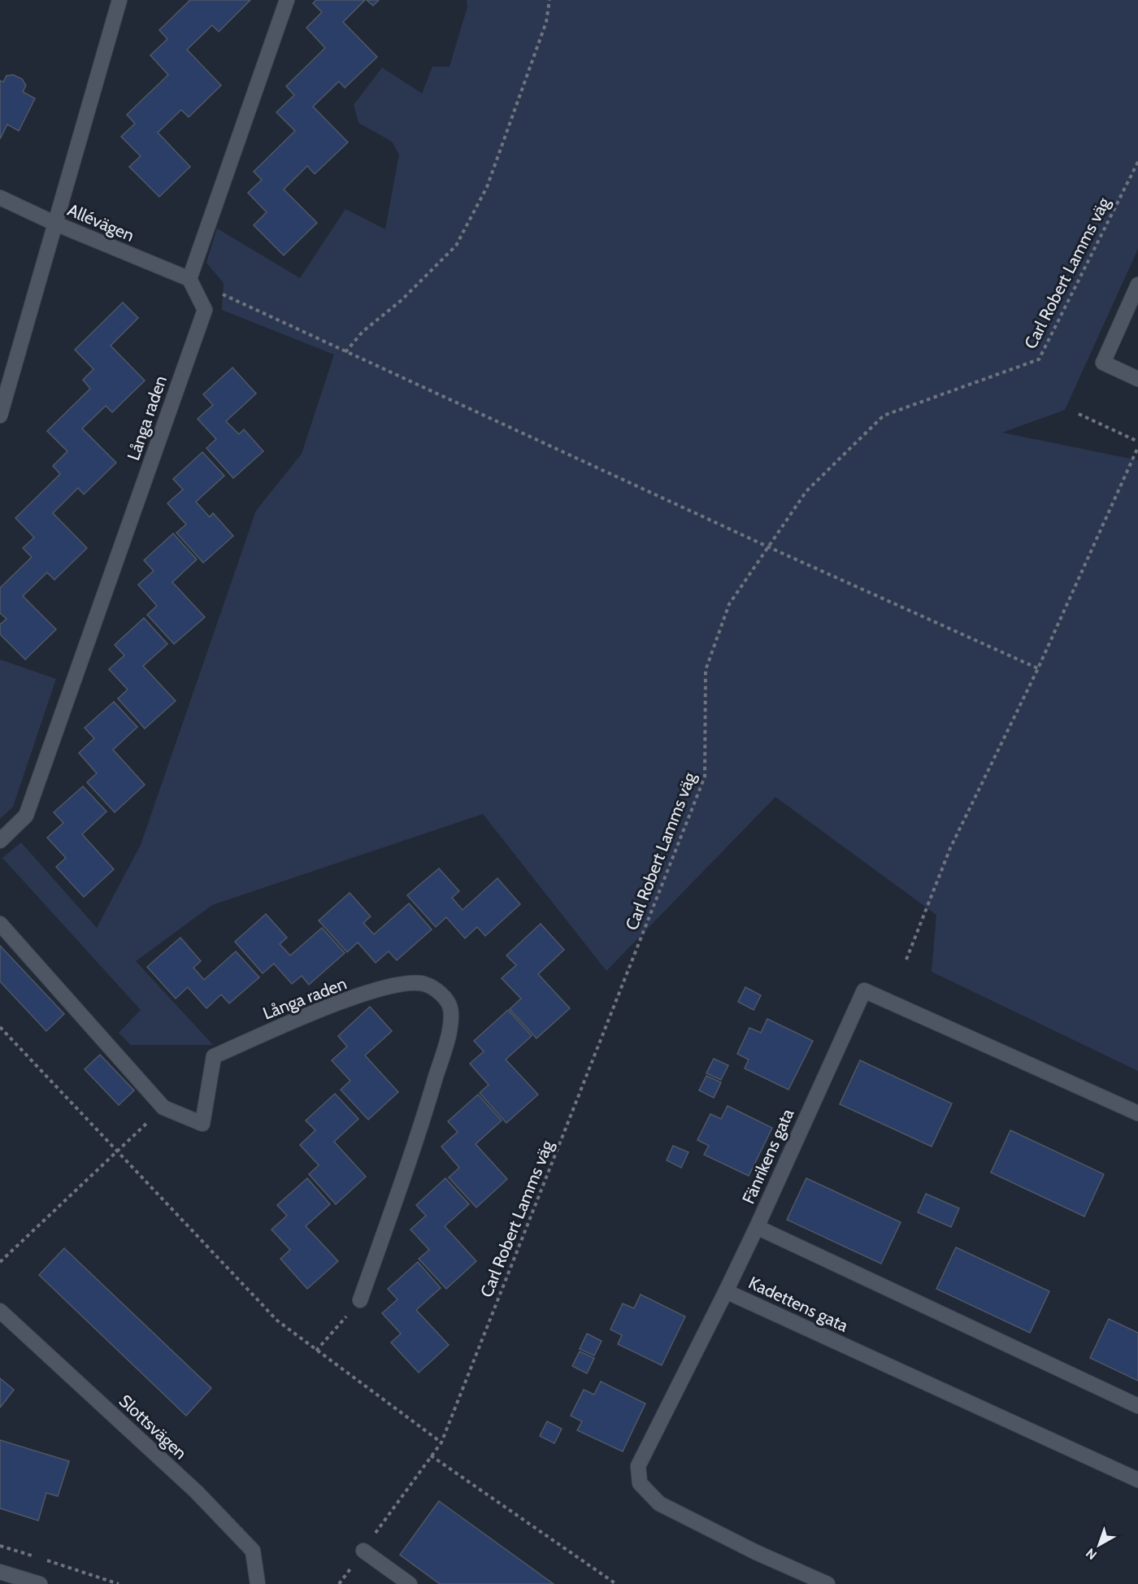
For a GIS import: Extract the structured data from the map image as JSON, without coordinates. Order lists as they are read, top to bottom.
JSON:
{
  "streets": {
    "street": [
      "Allévägen",
      "Långa raden",
      "Fänrikens gata",
      "Kadettens gata",
      "Slottsvägen"
    ],
    "path": ["Carl Robert Lamms väg"]
  },
  "crossings": [
    ["Allévägen", "Långa raden"]
  ],
  "north": "bottom left"
}
